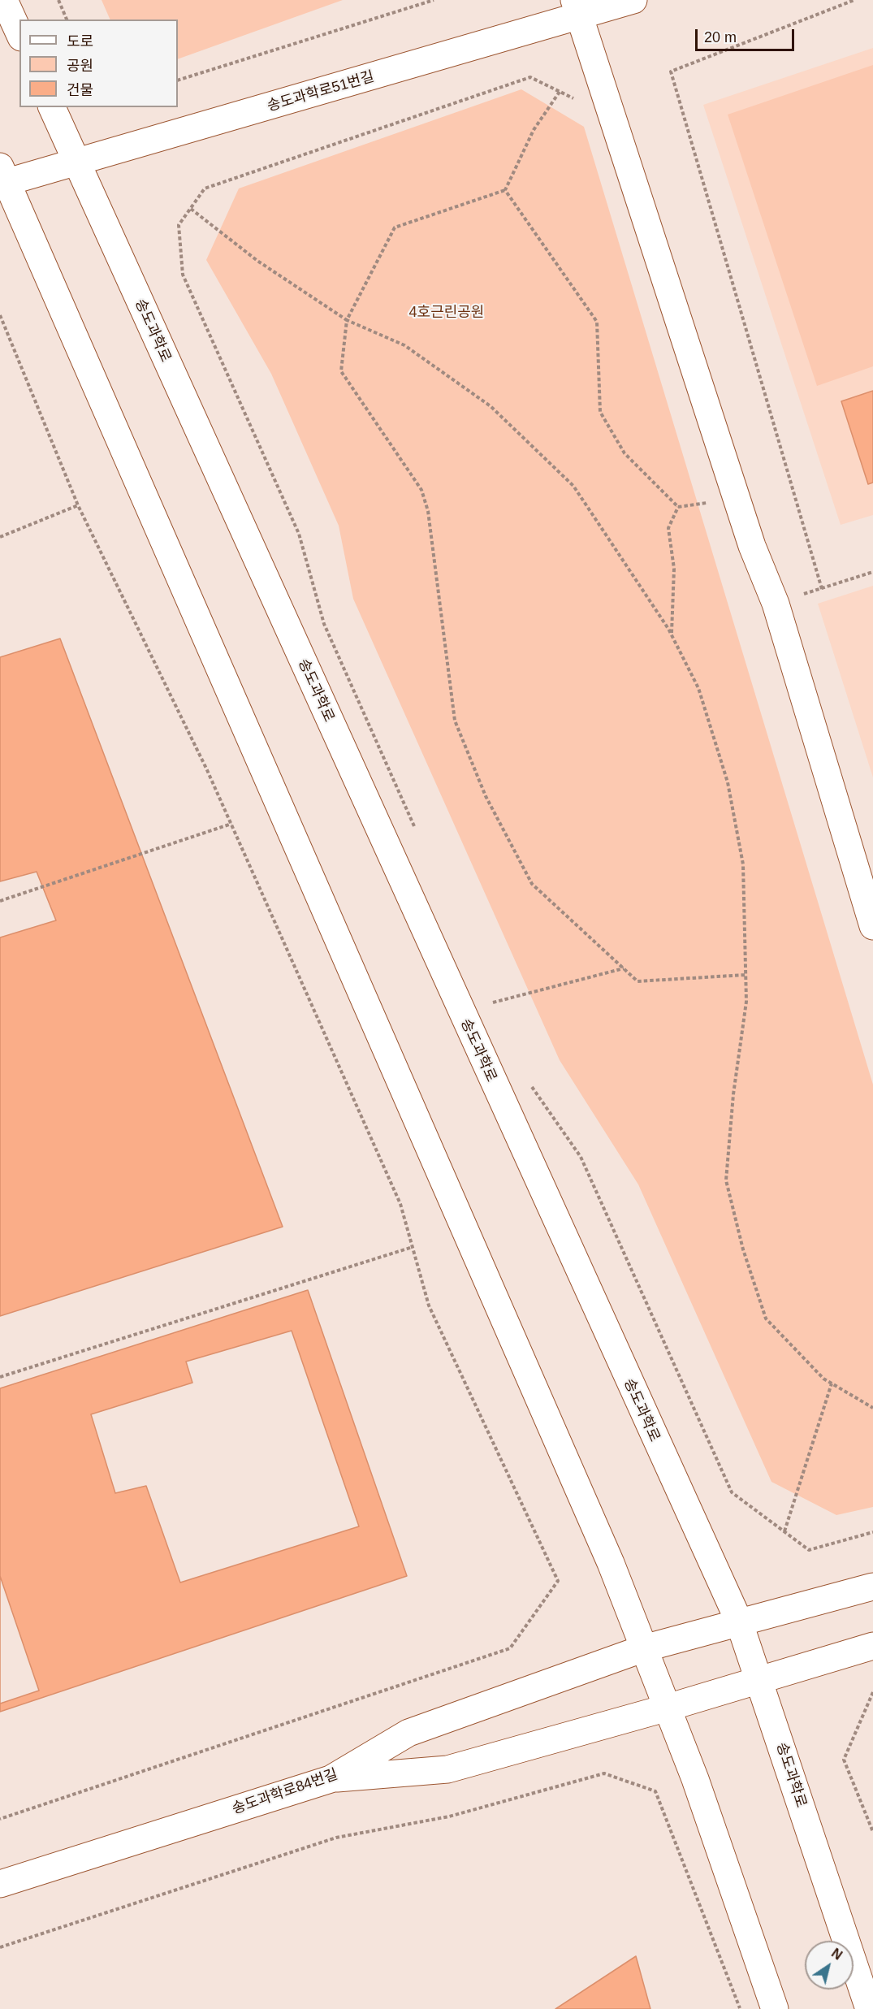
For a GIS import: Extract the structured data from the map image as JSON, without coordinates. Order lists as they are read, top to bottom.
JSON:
{
  "streets": {
    "main road": ["송도과학로51번길", "송도과학로", "송도과학로84번길"]
  },
  "crossings": [
    ["송도과학로51번길", "송도과학로"],
    ["송도과학로", "송도과학로84번길"]
  ],
  "parks": ["4호근린공원"],
  "legend": ["도로", "공원", "건물"],
  "scale_bar": "20 m",
  "north": "top right"
}
